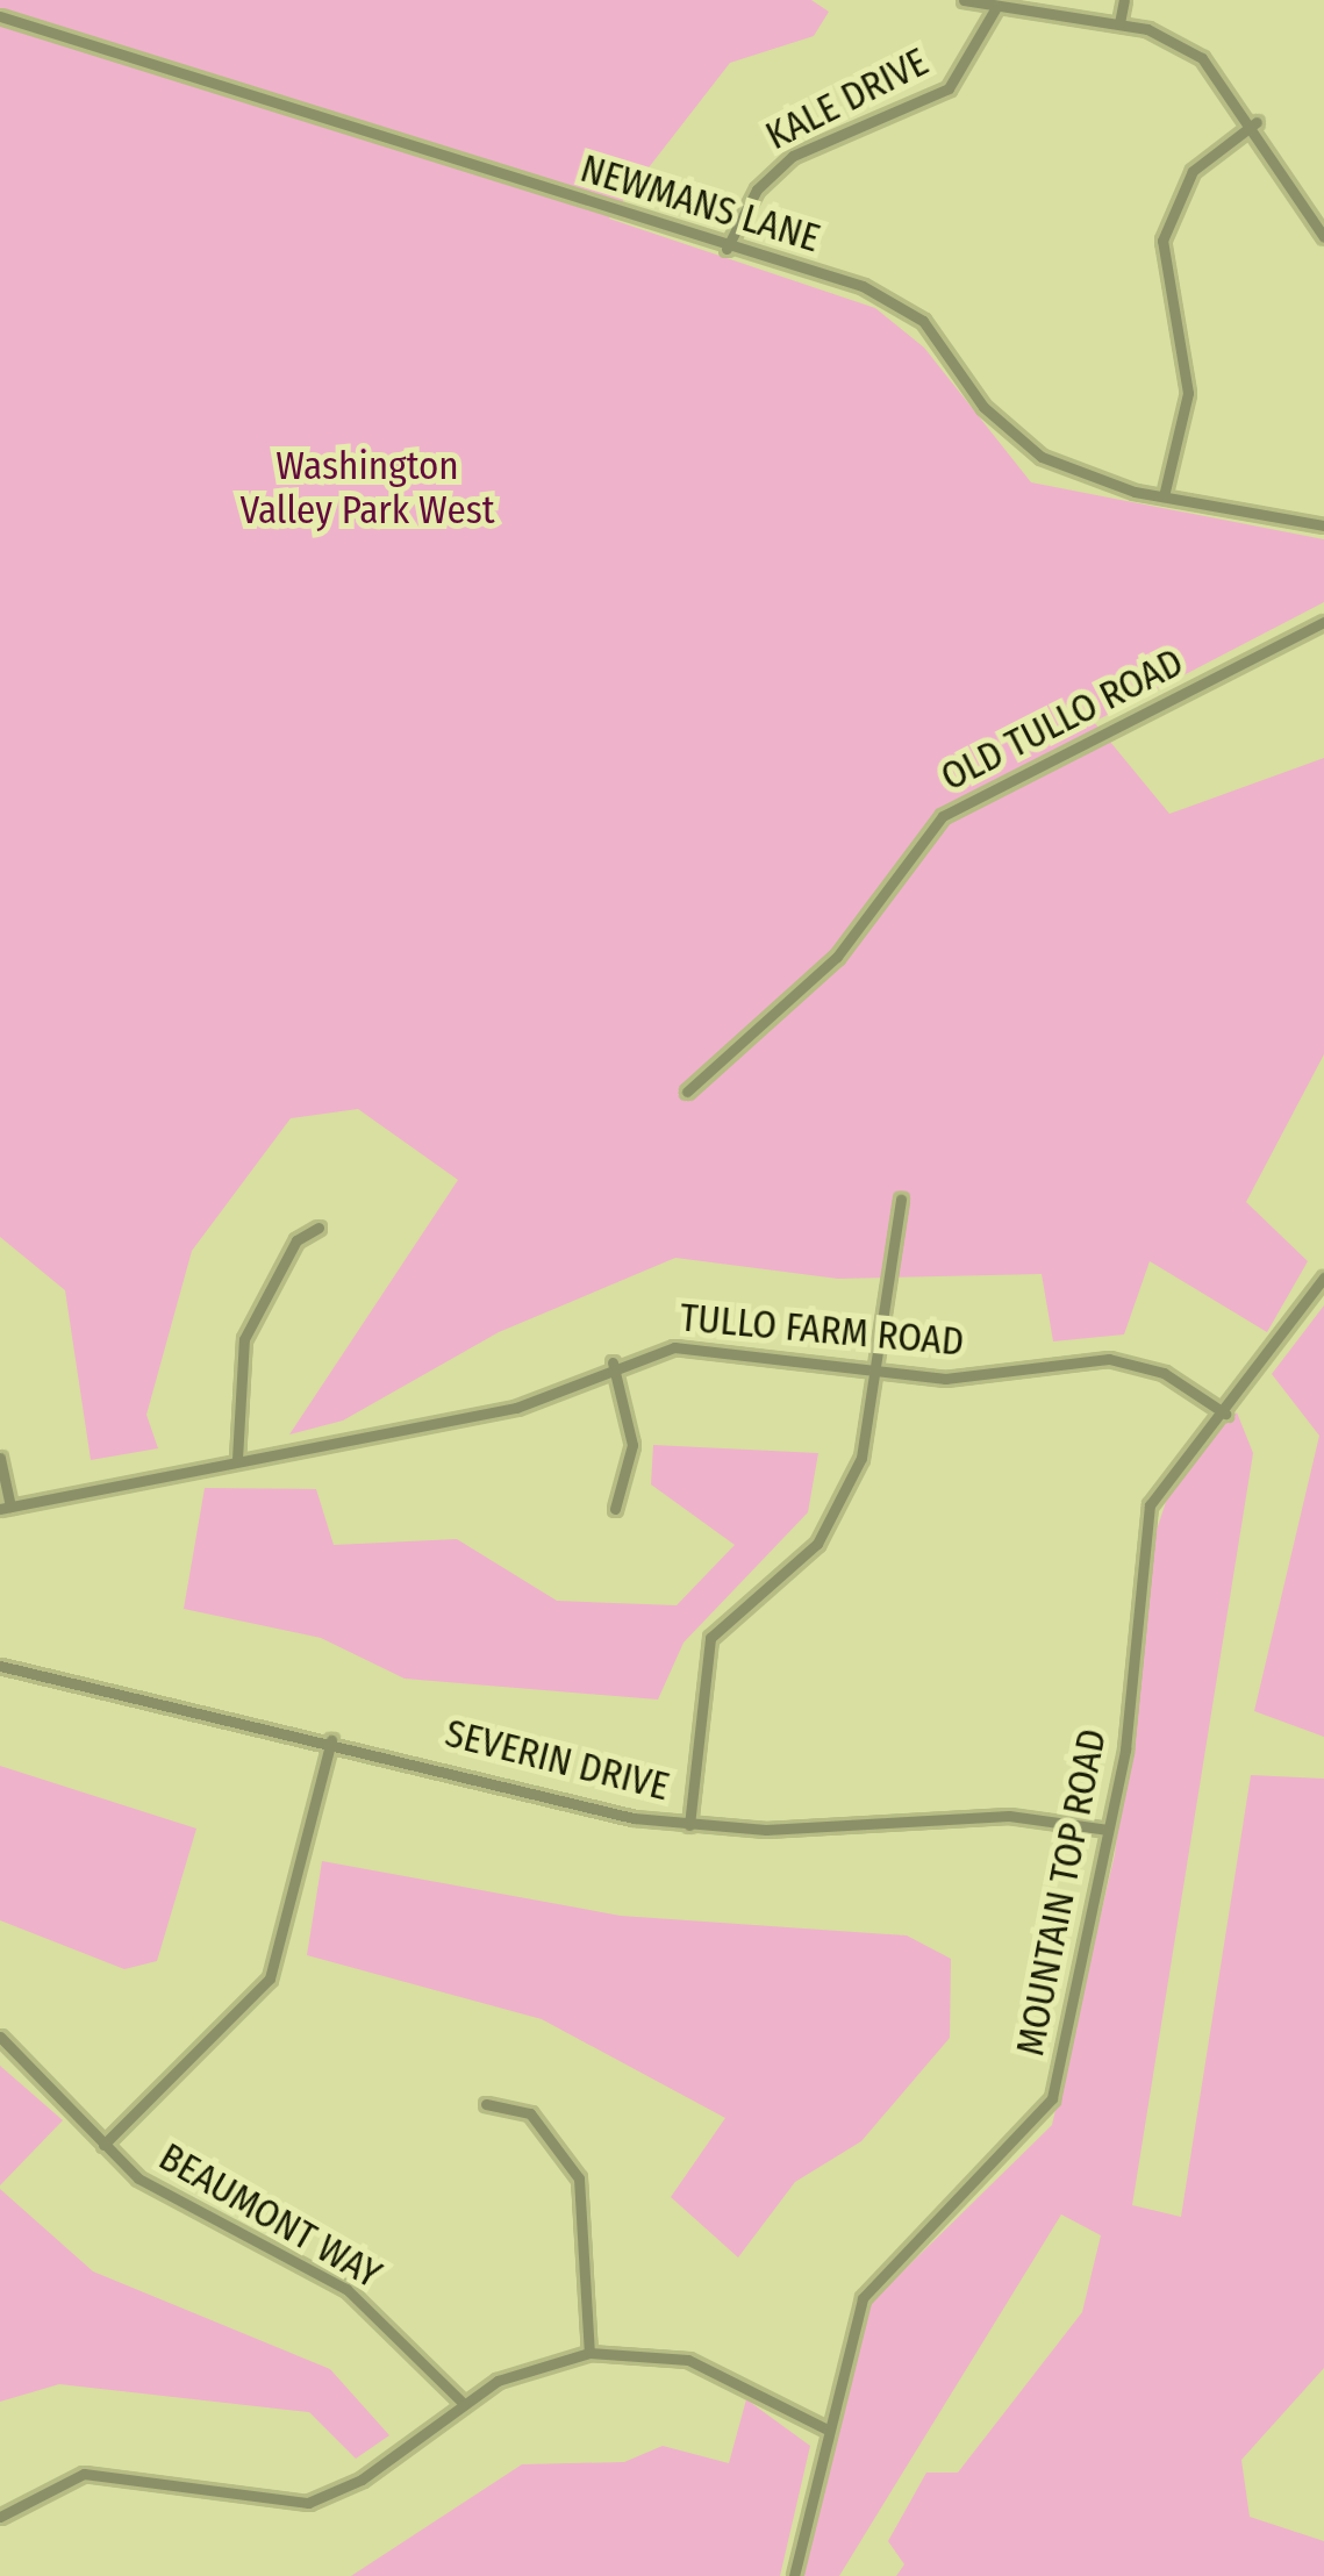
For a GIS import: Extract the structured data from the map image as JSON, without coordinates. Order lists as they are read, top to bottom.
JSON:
{
  "streets": {
    "street": [
      "KALE DRIVE",
      "NEWMANS LANE",
      "OLD TULLO ROAD",
      "TULLO FARM ROAD",
      "SEVERIN DRIVE",
      "MOUNTAIN TOP ROAD",
      "BEAUMONT WAY"
    ]
  },
  "crossings": [
    ["KALE DRIVE", "NEWMANS LANE"],
    ["TULLO FARM ROAD", "MOUNTAIN TOP ROAD"],
    ["SEVERIN DRIVE", "MOUNTAIN TOP ROAD"]
  ],
  "parks": ["Washington Valley Park West"]
}
